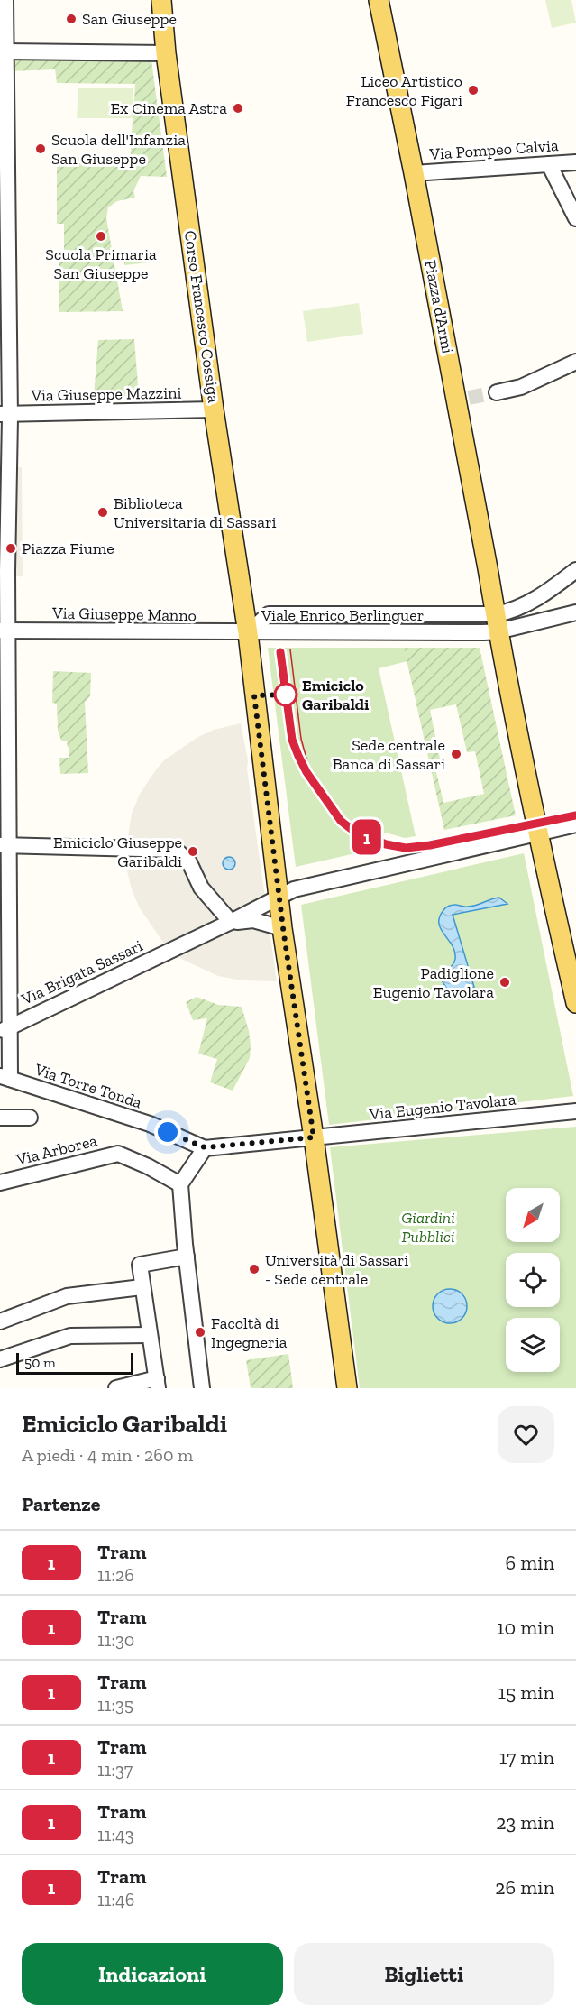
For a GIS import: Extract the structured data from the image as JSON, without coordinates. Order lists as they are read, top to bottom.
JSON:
{
  "streets": {
    "main road": ["Piazza d'Armi", "Corso Francesco Cossiga"],
    "street": [
      "Via Pompeo Calvia",
      "Via Giuseppe Mazzini",
      "Via Giuseppe Manno",
      "Viale Enrico Berlinguer",
      "Via Brigata Sassari",
      "Via Torre Tonda",
      "Via Eugenio Tavolara",
      "Via Arborea"
    ]
  },
  "crossings": [
    ["Via Pompeo Calvia", "Piazza d'Armi"],
    ["Piazza d'Armi", "Viale Enrico Berlinguer"],
    ["Corso Francesco Cossiga", "Via Giuseppe Mazzini"],
    ["Corso Francesco Cossiga", "Via Giuseppe Manno"],
    ["Corso Francesco Cossiga", "Viale Enrico Berlinguer"],
    ["Corso Francesco Cossiga", "Via Torre Tonda"],
    ["Corso Francesco Cossiga", "Via Eugenio Tavolara"],
    ["Via Giuseppe Manno", "Viale Enrico Berlinguer"],
    ["Via Torre Tonda", "Via Eugenio Tavolara"]
  ],
  "parks": ["Giardini Pubblici"],
  "places": [
    "San Giuseppe",
    "Liceo Artistico Francesco Figari",
    "Ex Cinema Astra",
    "Scuola dell'Infanzia San Giuseppe",
    "Scuola Primaria San Giuseppe",
    "Biblioteca Universitaria di Sassari",
    "Piazza Fiume",
    "Emiciclo Garibaldi",
    "Sede centrale Banca di Sassari",
    "Emiciclo Giuseppe Garibaldi",
    "Padiglione Eugenio Tavolara",
    "Università di Sassari - Sede centrale",
    "Facoltà di Ingegneria"
  ],
  "lines": ["tram line 1"],
  "scale_bar": "50 m",
  "north": "bottom left",
  "page": {
    "on_map": "1",
    "scale": "50 m",
    "heading": [
      ["Emiciclo Garibaldi", "A piedi · 4 min · 260 m"],
      "Partenze"
    ],
    "list": [
      {
        "mark": "1",
        "name": "Tram",
        "note": "11:26",
        "value": "6 min"
      },
      {
        "mark": "1",
        "name": "Tram",
        "note": "11:30",
        "value": "10 min"
      },
      {
        "mark": "1",
        "name": "Tram",
        "note": "11:35",
        "value": "15 min"
      },
      {
        "mark": "1",
        "name": "Tram",
        "note": "11:37",
        "value": "17 min"
      },
      {
        "mark": "1",
        "name": "Tram",
        "note": "11:43",
        "value": "23 min"
      },
      {
        "mark": "1",
        "name": "Tram",
        "note": "11:46",
        "value": "26 min"
      }
    ],
    "buttons": ["Indicazioni", "Biglietti"]
  }
}
